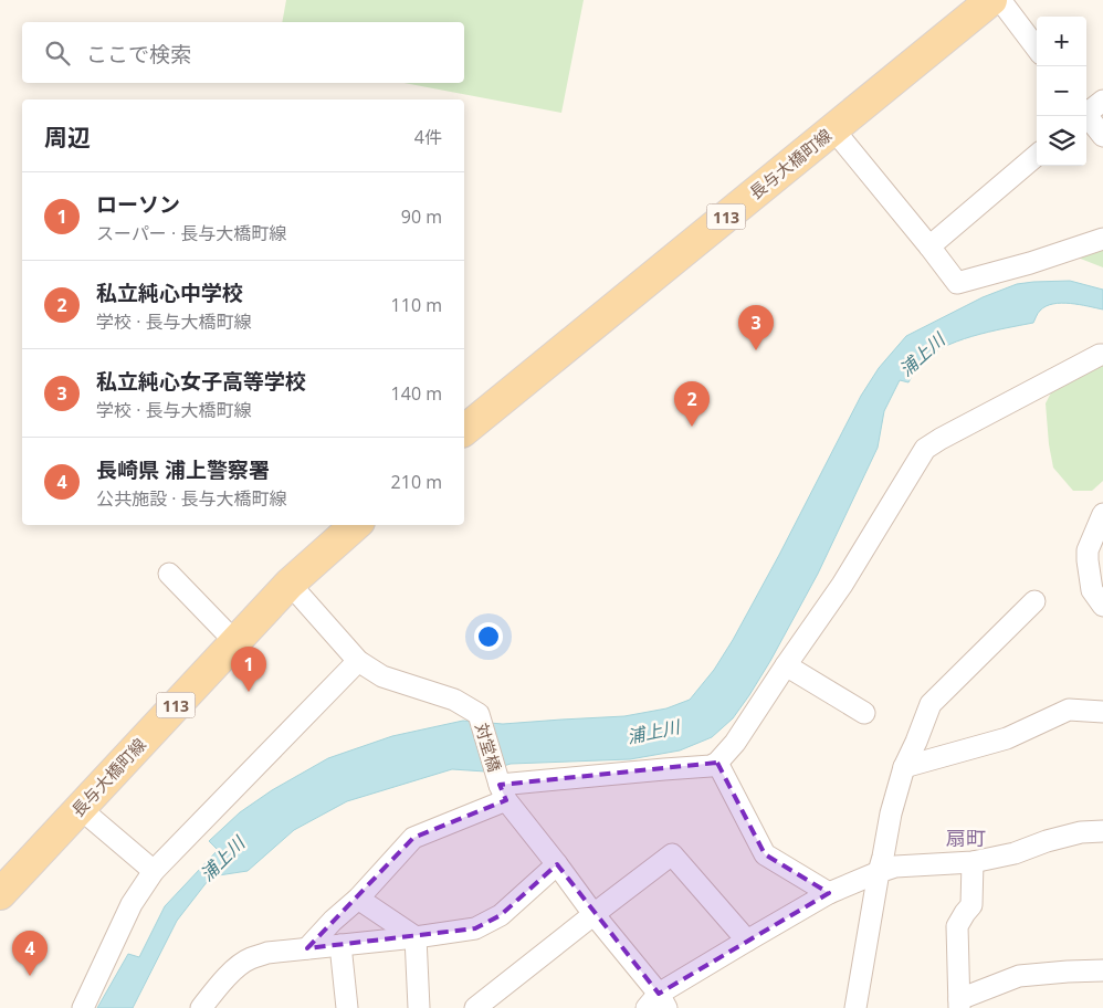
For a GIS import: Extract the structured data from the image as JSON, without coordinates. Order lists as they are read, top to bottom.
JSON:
{
  "streets": {
    "main road": ["長与大橋町線", "113"],
    "street": ["対堂橋"]
  },
  "districts": ["扇町"],
  "water": ["浦上川"],
  "page": {
    "map_buttons": ["+", "−"],
    "search": "ここで検索",
    "heading": ["周辺", "4件"],
    "list": [
      {
        "mark": "1",
        "name": "ローソン",
        "note": "スーパー · 長与大橋町線",
        "value": "90 m"
      },
      {
        "mark": "2",
        "name": "私立純心中学校",
        "note": "学校 · 長与大橋町線",
        "value": "110 m"
      },
      {
        "mark": "3",
        "name": "私立純心女子高等学校",
        "note": "学校 · 長与大橋町線",
        "value": "140 m"
      },
      {
        "mark": "4",
        "name": "長崎県 浦上警察署",
        "note": "公共施設 · 長与大橋町線",
        "value": "210 m"
      }
    ],
    "pins": [
      "3",
      "2",
      "1",
      "4"
    ]
  }
}
